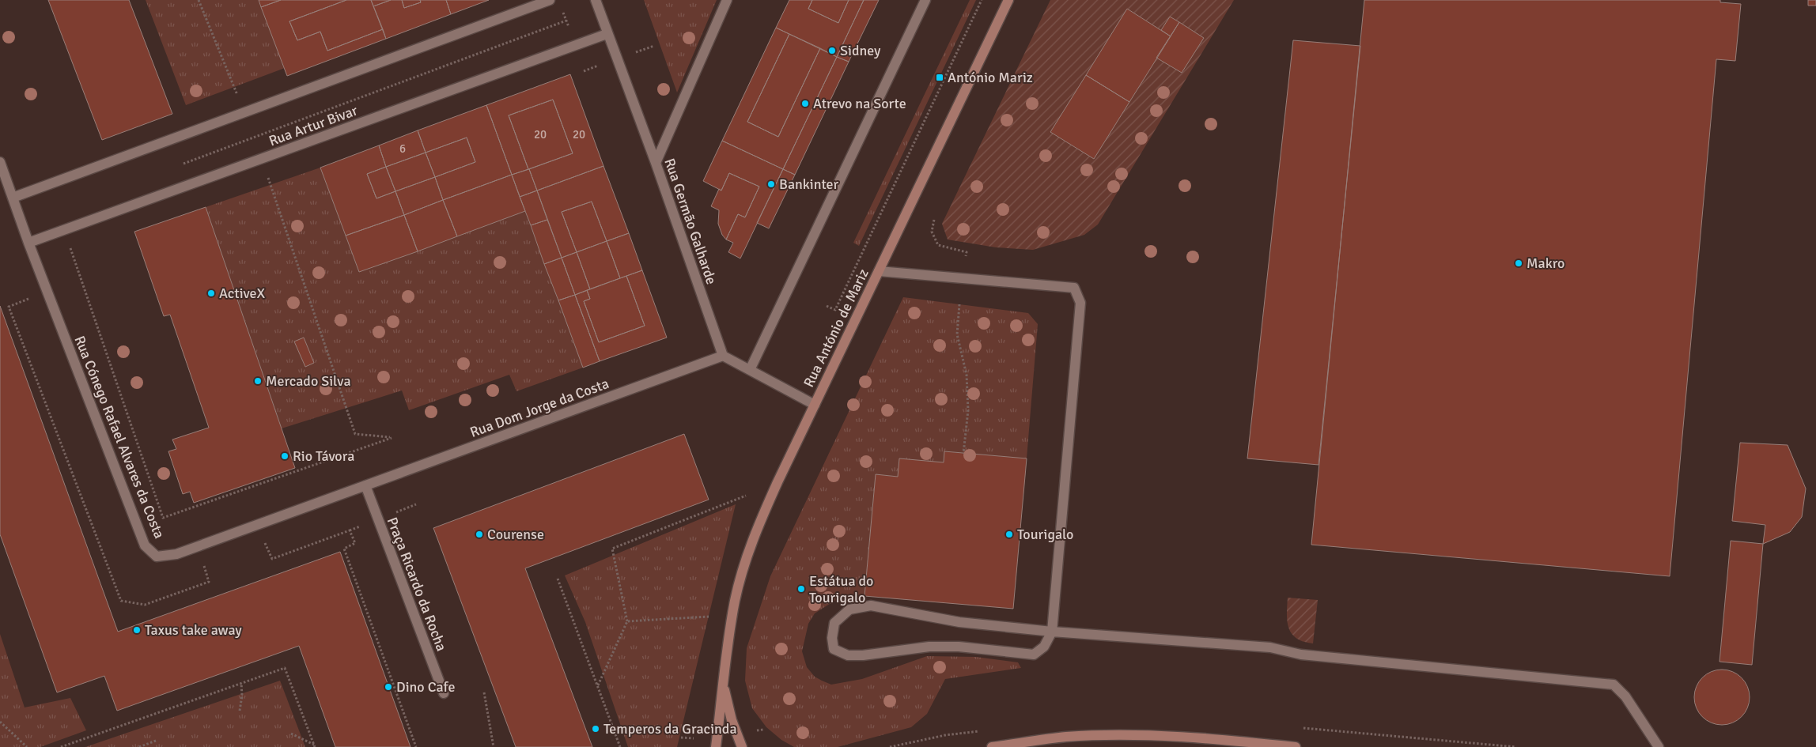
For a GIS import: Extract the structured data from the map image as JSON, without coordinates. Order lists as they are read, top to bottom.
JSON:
{
  "streets": {
    "street": [
      "Rua Artur Bivar",
      "Rua Germão Galharde",
      "Rua António de Mariz",
      "Rua Dom Jorge da Costa",
      "Rua Cónego Rafael Alvares da Costa",
      "Praça Ricardo da Rocha"
    ]
  },
  "crossings": [
    ["Rua Artur Bivar", "Rua Germão Galharde"],
    ["Rua Artur Bivar", "Rua Cónego Rafael Alvares da Costa"],
    ["Rua Germão Galharde", "Rua Dom Jorge da Costa"],
    ["Rua Dom Jorge da Costa", "Rua Cónego Rafael Alvares da Costa"],
    ["Rua Dom Jorge da Costa", "Praça Ricardo da Rocha"],
    ["Rua Cónego Rafael Alvares da Costa", "Praça Ricardo da Rocha"]
  ],
  "places": {
    "other": [
      "Sidney",
      "Atrevo na Sorte",
      "Bankinter",
      "Makro",
      "ActiveX",
      "Mercado Silva",
      "Rio Távora",
      "Courense",
      "Tourigalo",
      "Estátua do Tourigalo",
      "Taxus take away",
      "Dino Cafe",
      "Temperos da Gracinda"
    ],
    "transit": ["António Mariz"]
  },
  "house_numbers": ["20", "20", "6"]
}
